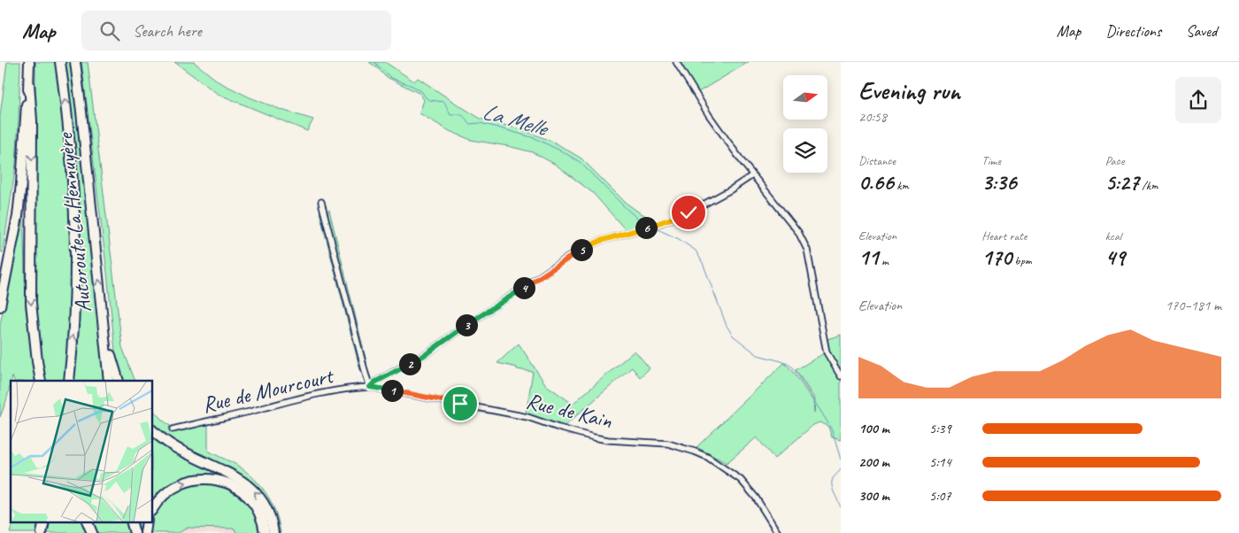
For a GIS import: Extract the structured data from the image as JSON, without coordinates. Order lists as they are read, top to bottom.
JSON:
{
  "streets": {
    "highway": ["Autoroute La Hennuyère"],
    "street": ["Rue de Mourcourt", "Rue de Kain"]
  },
  "crossings": [
    ["Rue de Mourcourt", "Rue de Kain"]
  ],
  "water": ["La Melle"],
  "north": "right",
  "page": {
    "header": "Map",
    "search": "Search here",
    "nav": ["Map", "Directions", "Saved"],
    "heading": ["Evening run", "20:58"],
    "stats": [
      ["Distance", "0.66 km"],
      ["Time", "3:36"],
      ["Pace", "5:27 /km"],
      ["Elevation", "11 m"],
      ["Heart rate", "170 bpm"],
      ["kcal", "49"]
    ],
    "pins": [
      "6",
      "5",
      "4",
      "3",
      "2",
      "1"
    ],
    "chart": ["Elevation", "170–181 m"],
    "list": [
      {
        "name": "100 m",
        "note": "5:39"
      },
      {
        "name": "200 m",
        "note": "5:14"
      },
      {
        "name": "300 m",
        "note": "5:07"
      }
    ]
  }
}
